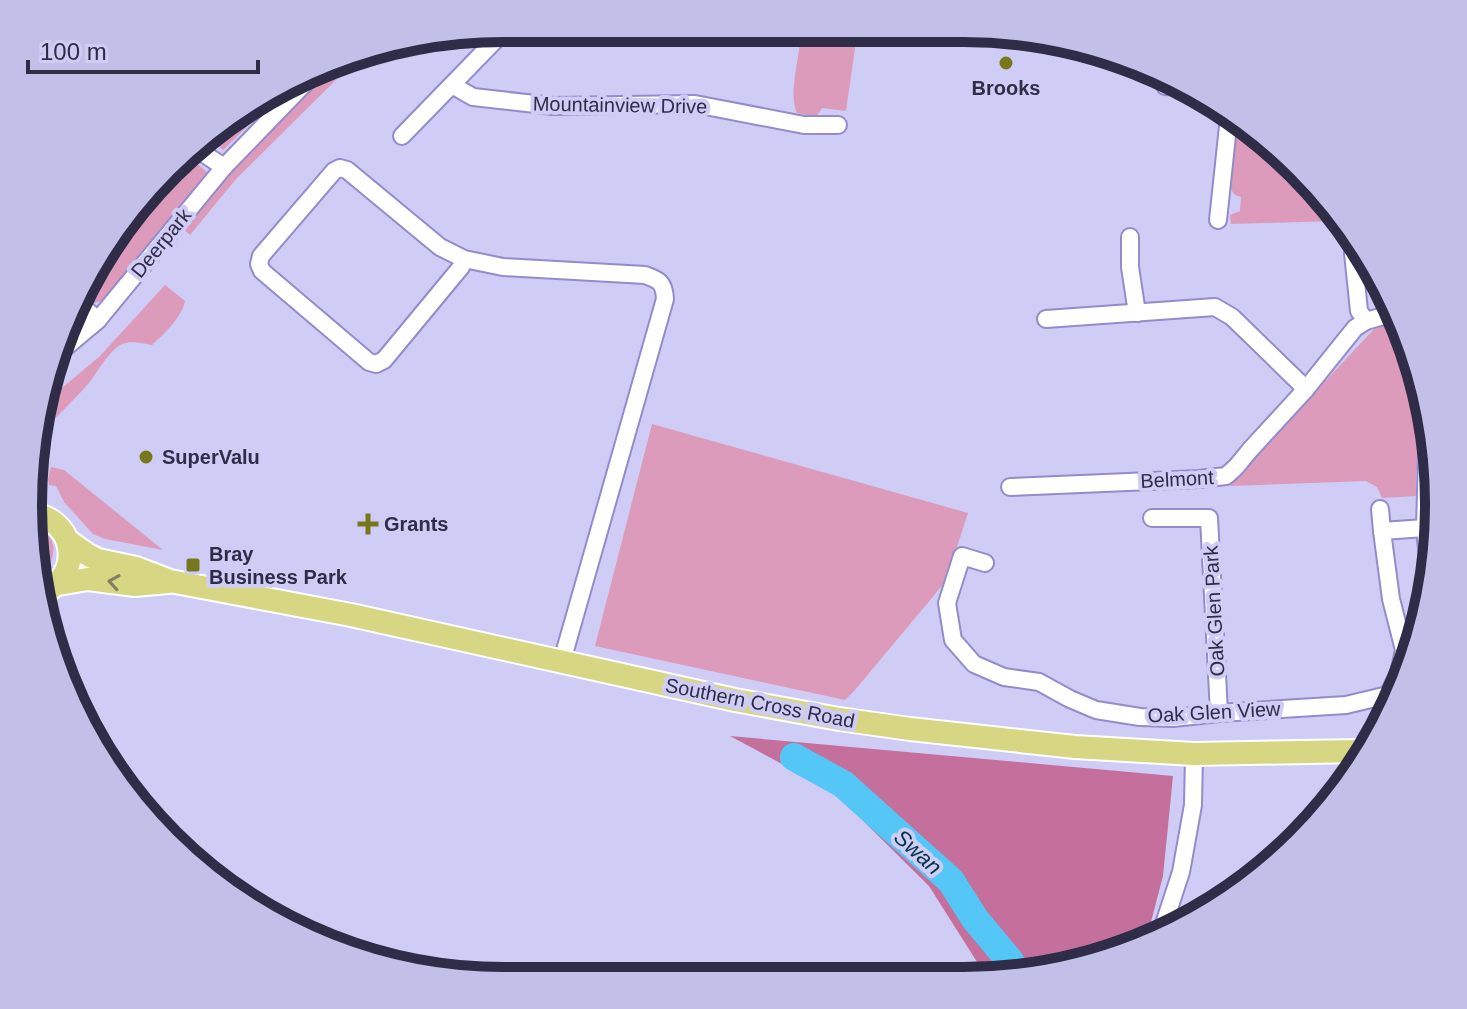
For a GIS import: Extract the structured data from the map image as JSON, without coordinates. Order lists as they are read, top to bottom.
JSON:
{
  "streets": {
    "main road": ["Southern Cross Road"],
    "street": [
      "Mountainview Drive",
      "Deerpark",
      "Belmont",
      "Oak Glen Park",
      "Oak Glen View"
    ]
  },
  "crossings": [
    ["Oak Glen Park", "Oak Glen View"]
  ],
  "water": ["Swan"],
  "places": {
    "other": ["Brooks", "SuperValu"],
    "health": ["Grants"],
    "transit": ["Bray Business Park"]
  },
  "scale_bar": "100 m"
}
